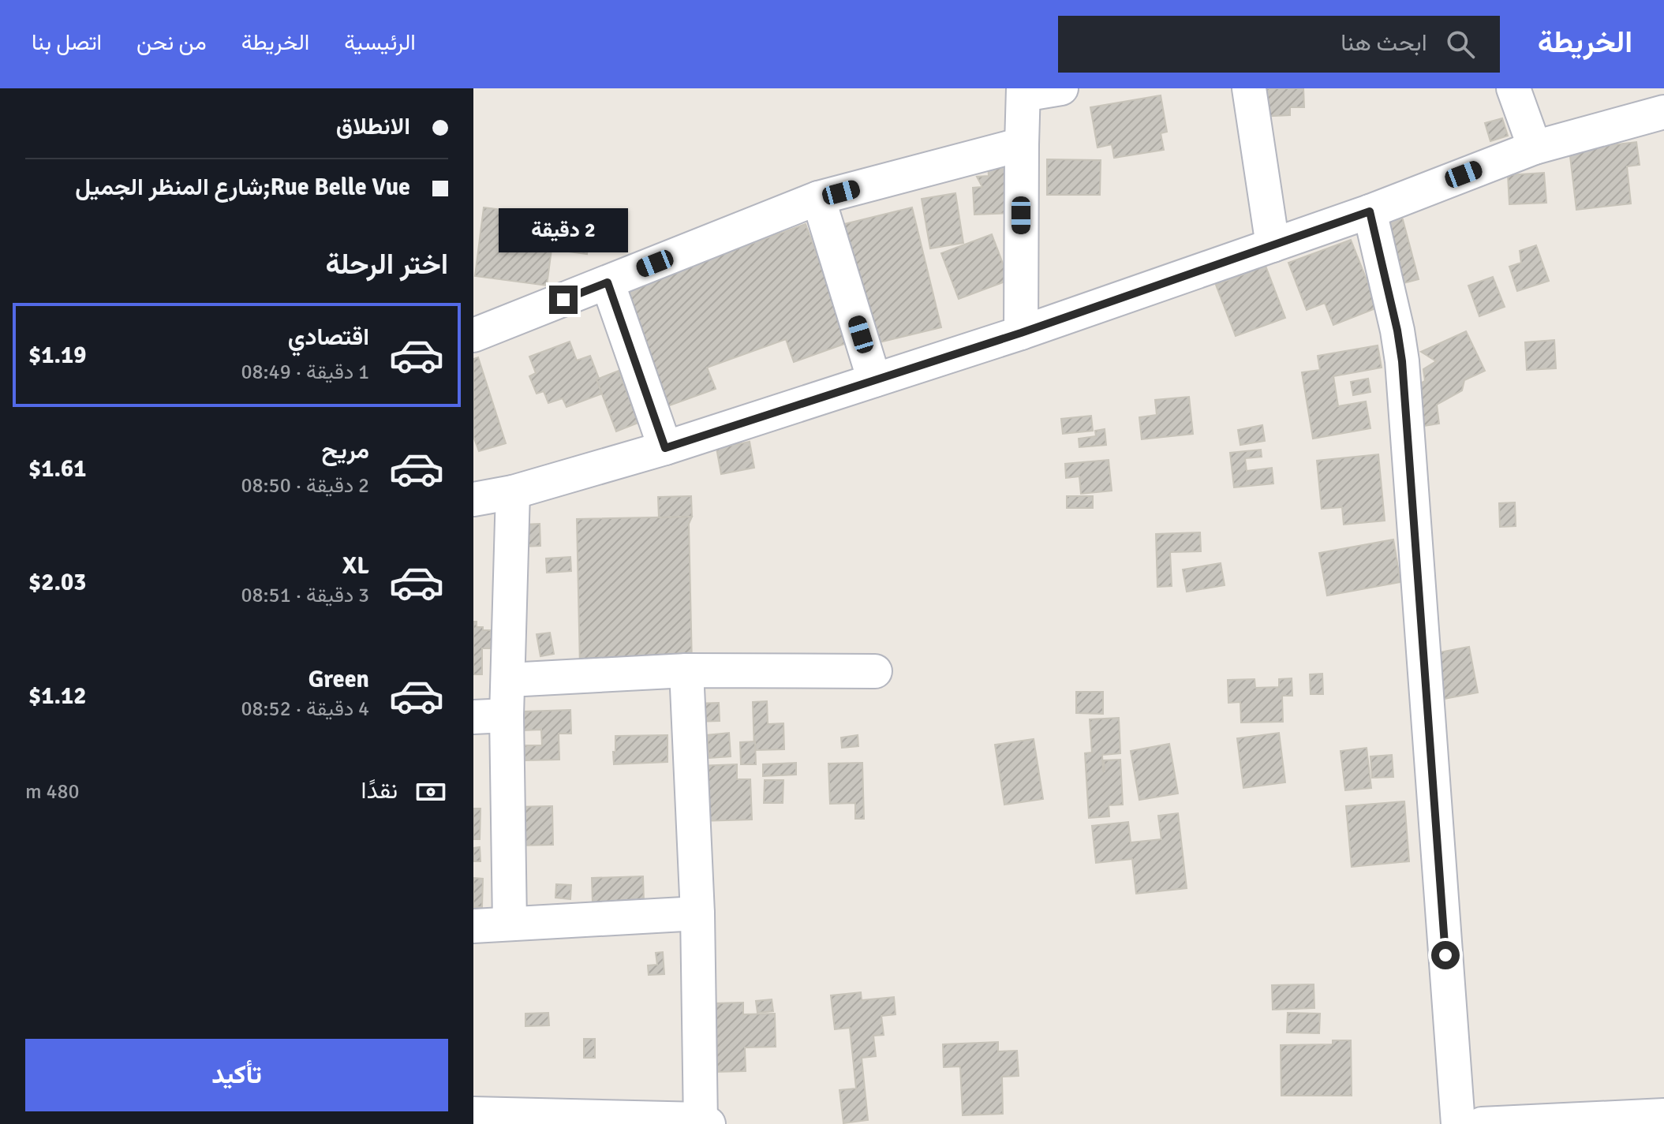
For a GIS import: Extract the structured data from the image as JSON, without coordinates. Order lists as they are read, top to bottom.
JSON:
{
  "page": {
    "header": "الخريطة",
    "search": "ابحث هنا",
    "nav": [
      "الرئيسية",
      "الخريطة",
      "من نحن",
      "اتصل بنا"
    ],
    "banner": ["الانطلاق", "Rue Belle Vue;شارع المنظر الجميل"],
    "bubble": "2 دقيقة",
    "heading": "اختر الرحلة",
    "list": [
      {
        "name": "اقتصادي",
        "note": "1 دقيقة · 08:49",
        "value": "$1.19"
      },
      {
        "name": "مريح",
        "note": "2 دقيقة · 08:50",
        "value": "$1.61"
      },
      {
        "name": "XL",
        "note": "3 دقيقة · 08:51",
        "value": "$2.03"
      },
      {
        "name": "Green",
        "note": "4 دقيقة · 08:52",
        "value": "$1.12"
      }
    ],
    "pay": ["نقدًا", "480 m"],
    "buttons": "تأكيد"
  }
}
